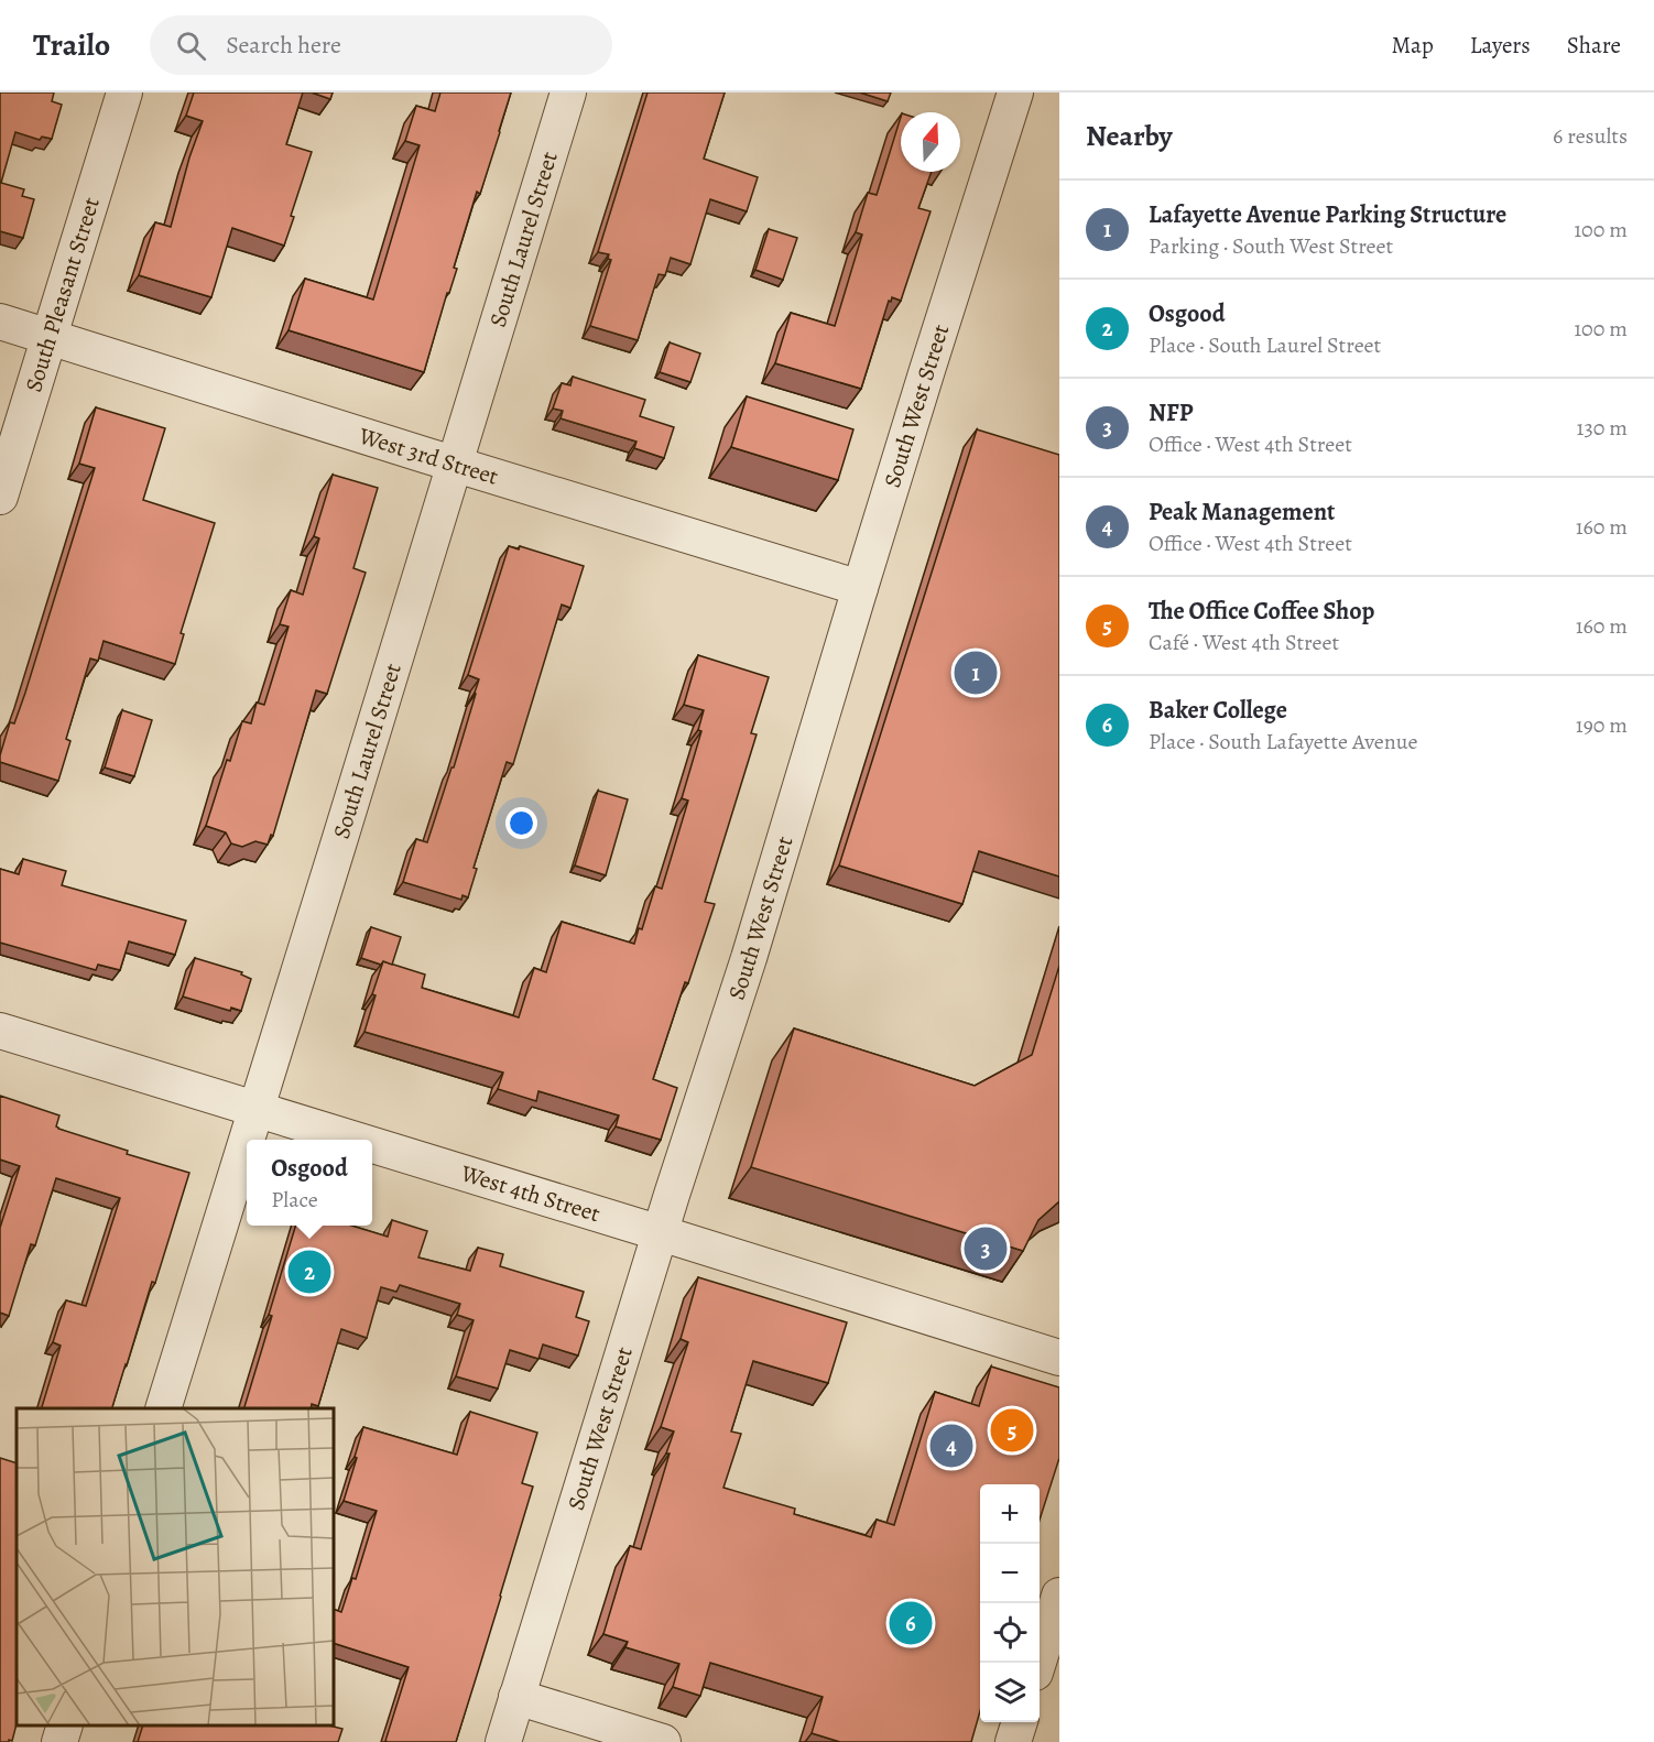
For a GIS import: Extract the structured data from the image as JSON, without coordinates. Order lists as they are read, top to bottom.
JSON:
{
  "streets": {
    "street": [
      "South Laurel Street",
      "South Pleasant Street",
      "South West Street",
      "West 3rd Street",
      "West 4th Street"
    ]
  },
  "crossings": [
    ["South Laurel Street", "West 3rd Street"],
    ["South Laurel Street", "West 4th Street"],
    ["South Pleasant Street", "West 3rd Street"],
    ["South West Street", "West 3rd Street"],
    ["South West Street", "West 4th Street"]
  ],
  "north": "top",
  "page": {
    "header": "Trailo",
    "search": "Search here",
    "nav": ["Map", "Layers", "Share"],
    "heading": ["Nearby", "6 results"],
    "list": [
      {
        "mark": "1",
        "name": "Lafayette Avenue Parking Structure",
        "note": "Parking · South West Street",
        "value": "100 m"
      },
      {
        "mark": "2",
        "name": "Osgood",
        "note": "Place · South Laurel Street",
        "value": "100 m"
      },
      {
        "mark": "3",
        "name": "NFP",
        "note": "Office · West 4th Street",
        "value": "130 m"
      },
      {
        "mark": "4",
        "name": "Peak Management",
        "note": "Office · West 4th Street",
        "value": "160 m"
      },
      {
        "mark": "5",
        "name": "The Office Coffee Shop",
        "note": "Café · West 4th Street",
        "value": "160 m"
      },
      {
        "mark": "6",
        "name": "Baker College",
        "note": "Place · South Lafayette Avenue",
        "value": "190 m"
      }
    ],
    "pins": [
      "1",
      "3",
      "2",
      "5",
      "4",
      "6"
    ],
    "popup": ["Osgood", "Place"],
    "map_buttons": ["+", "−"]
  }
}
